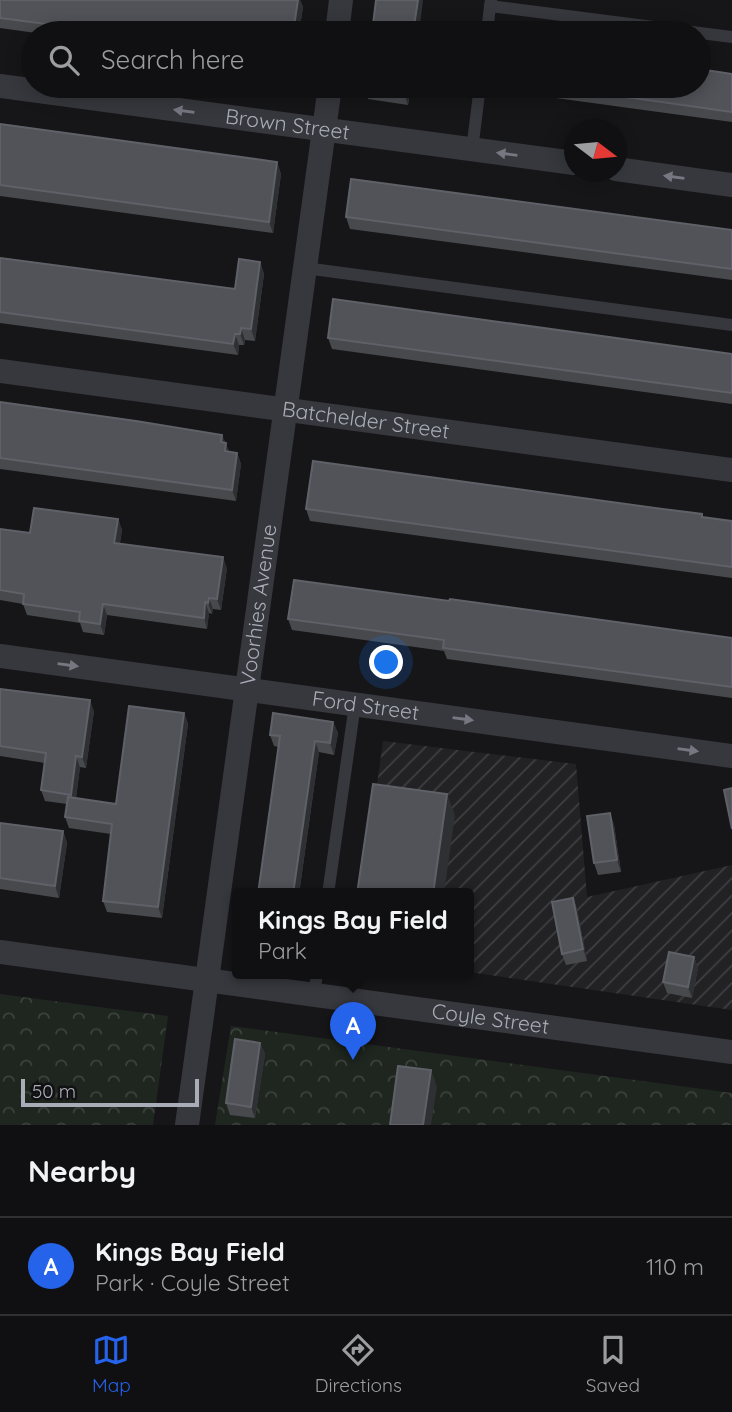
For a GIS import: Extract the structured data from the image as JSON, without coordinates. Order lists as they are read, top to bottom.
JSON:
{
  "streets": {
    "street": [
      "Brown Street",
      "Batchelder Street",
      "Voorhies Avenue",
      "Ford Street",
      "Coyle Street"
    ]
  },
  "crossings": [
    ["Brown Street", "Voorhies Avenue"],
    ["Batchelder Street", "Voorhies Avenue"],
    ["Voorhies Avenue", "Ford Street"],
    ["Voorhies Avenue", "Coyle Street"]
  ],
  "one_way": ["Brown Street", "Ford Street"],
  "scale_bar": "50 m",
  "north": "right",
  "page": {
    "search": "Search here",
    "popup": ["Kings Bay Field", "Park"],
    "pins": "A",
    "scale": "50 m",
    "heading": "Nearby",
    "list": [
      {
        "mark": "A",
        "name": "Kings Bay Field",
        "note": "Park · Coyle Street",
        "value": "110 m"
      }
    ],
    "nav": ["Map", "Directions", "Saved"]
  }
}
